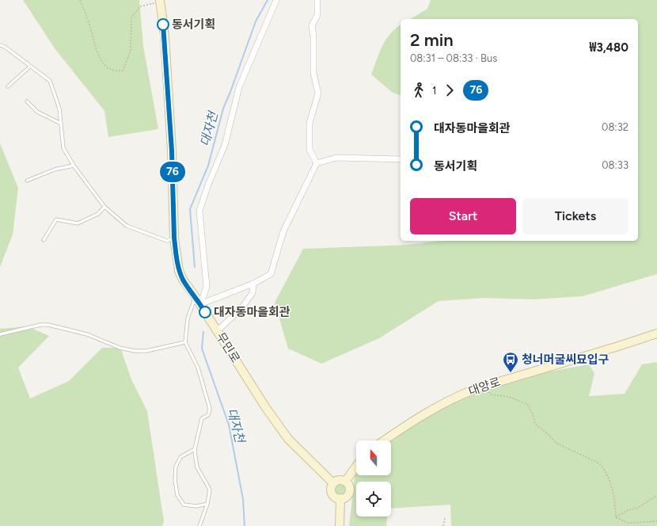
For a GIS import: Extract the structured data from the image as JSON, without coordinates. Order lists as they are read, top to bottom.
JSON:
{
  "streets": {
    "street": ["무민로", "대양로"]
  },
  "water": ["대자천"],
  "places": {
    "other": ["동서기획", "대자동마을회관"],
    "bus stop": ["청너머굴씨묘입구"]
  },
  "lines": ["bus line 76"],
  "north": "top",
  "page": {
    "on_map": "76",
    "heading": ["2 min", "08:31 – 08:33 · Bus", "₩3,480"],
    "legs": ["1", "76"],
    "list": [
      {
        "name": "대자동마을회관",
        "value": "08:32"
      },
      {
        "name": "동서기획",
        "value": "08:33"
      }
    ],
    "buttons": ["Start", "Tickets"]
  }
}
